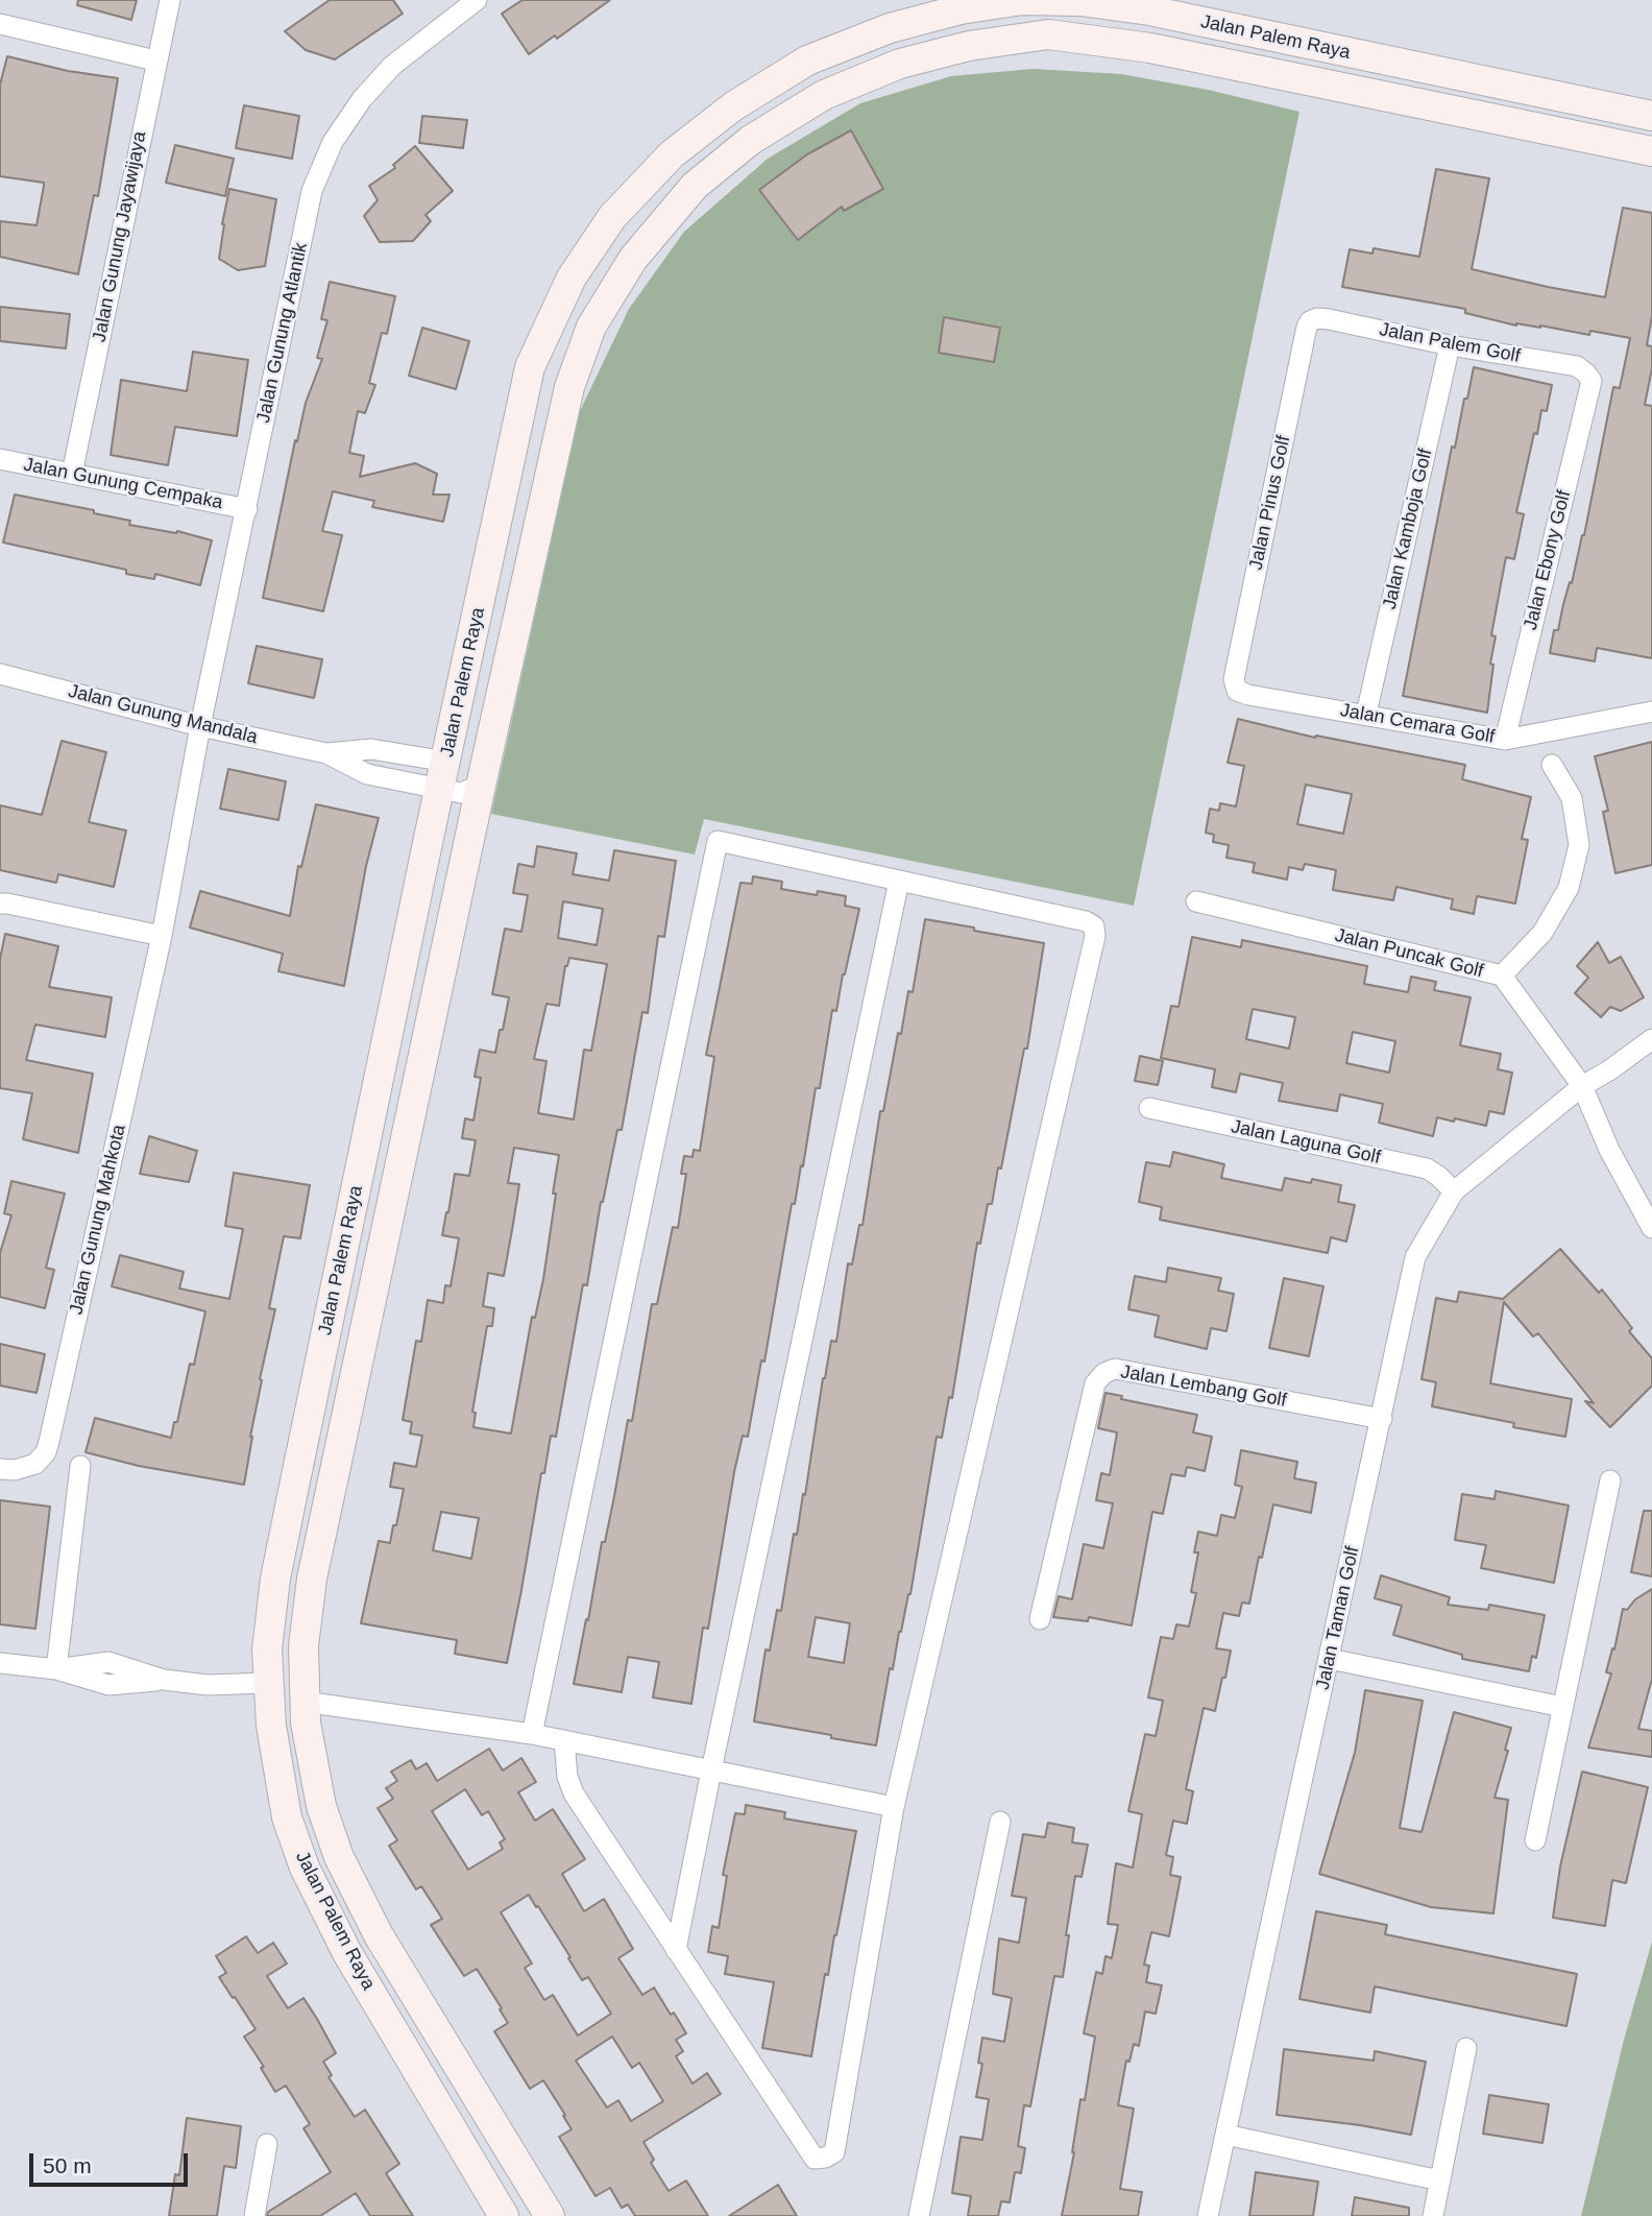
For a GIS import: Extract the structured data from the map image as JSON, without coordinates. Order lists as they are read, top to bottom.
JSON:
{
  "streets": {
    "street": [
      "Jalan Palem Raya",
      "Jalan Gunung Jayawijaya",
      "Jalan Gunung Atlantik",
      "Jalan Palem Golf",
      "Jalan Gunung Cempaka",
      "Jalan Pinus Golf",
      "Jalan Kamboja Golf",
      "Jalan Ebony Golf",
      "Jalan Gunung Mandala",
      "Jalan Cemara Golf",
      "Jalan Puncak Golf",
      "Jalan Laguna Golf",
      "Jalan Gunung Mahkota",
      "Jalan Lembang Golf",
      "Jalan Taman Golf"
    ]
  },
  "crossings": [
    ["Jalan Palem Raya", "Jalan Gunung Mandala"],
    ["Jalan Gunung Jayawijaya", "Jalan Gunung Cempaka"],
    ["Jalan Gunung Atlantik", "Jalan Gunung Cempaka"],
    ["Jalan Gunung Atlantik", "Jalan Gunung Mandala"],
    ["Jalan Gunung Atlantik", "Jalan Gunung Mahkota"],
    ["Jalan Palem Golf", "Jalan Pinus Golf"],
    ["Jalan Palem Golf", "Jalan Kamboja Golf"],
    ["Jalan Palem Golf", "Jalan Ebony Golf"],
    ["Jalan Pinus Golf", "Jalan Cemara Golf"],
    ["Jalan Kamboja Golf", "Jalan Cemara Golf"],
    ["Jalan Ebony Golf", "Jalan Cemara Golf"],
    ["Jalan Gunung Mandala", "Jalan Gunung Mahkota"],
    ["Jalan Puncak Golf", "Jalan Taman Golf"],
    ["Jalan Laguna Golf", "Jalan Taman Golf"],
    ["Jalan Lembang Golf", "Jalan Taman Golf"]
  ],
  "scale_bar": "50 m"
}
